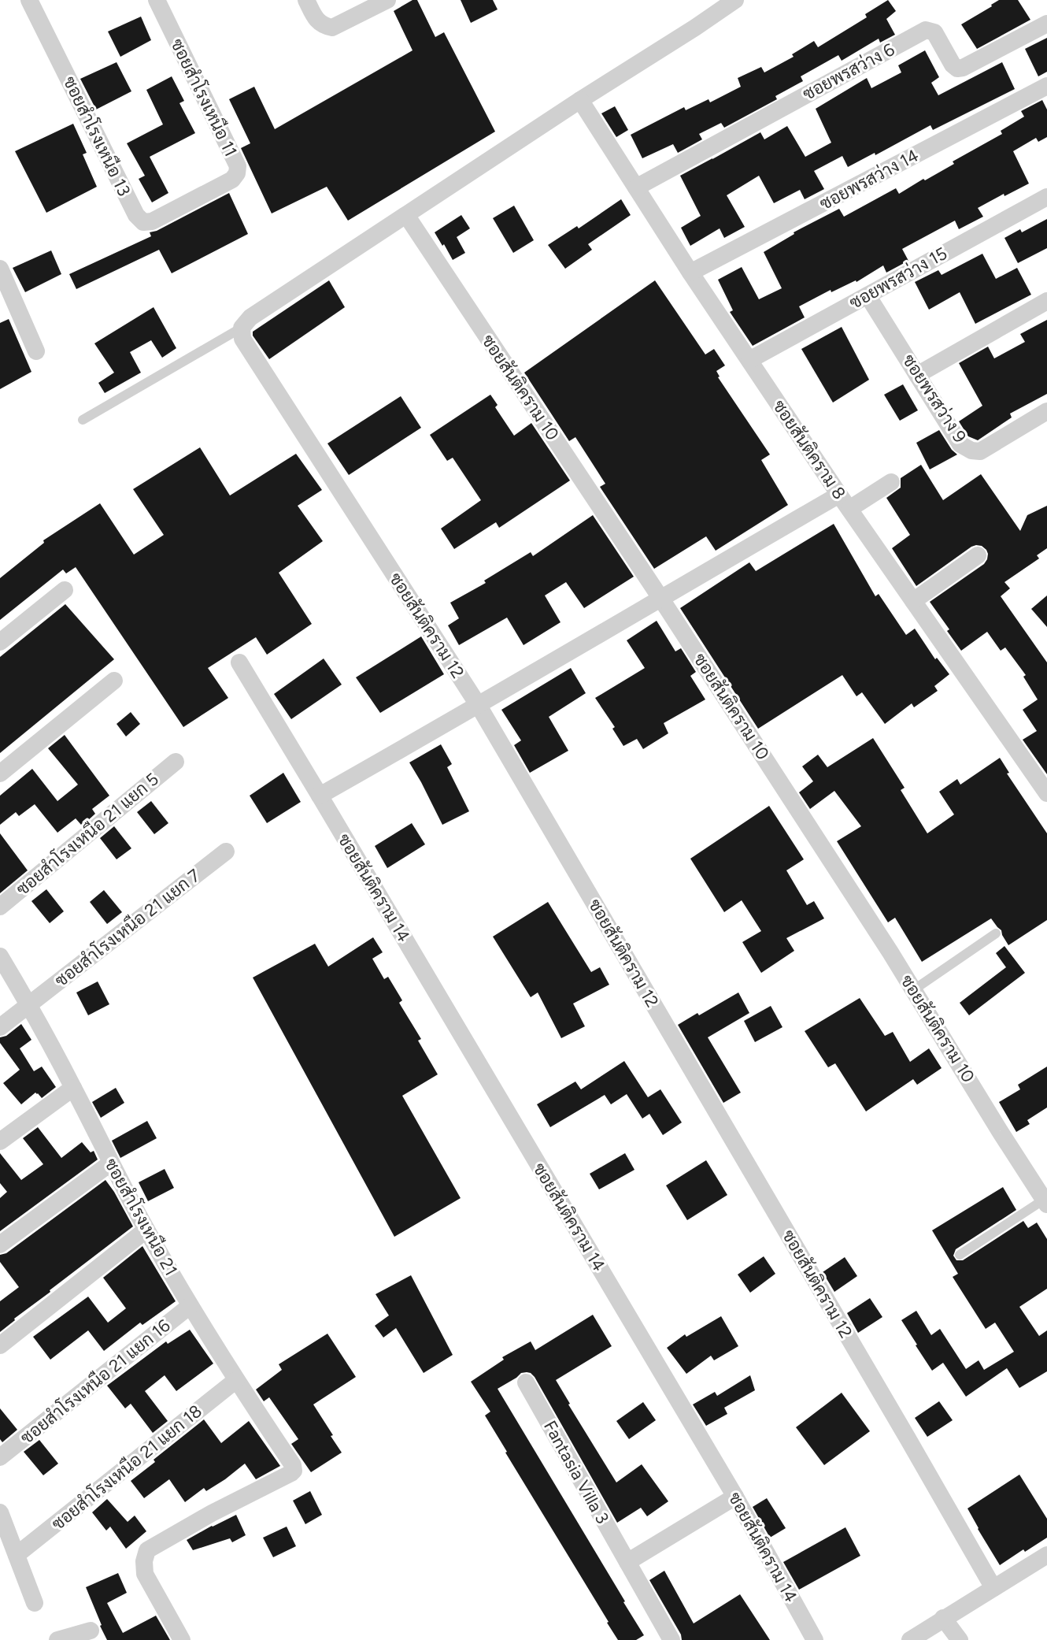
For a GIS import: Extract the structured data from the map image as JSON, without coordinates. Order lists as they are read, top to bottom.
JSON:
{
  "streets": {
    "street": [
      "ซอยพรสว่าง 6",
      "ซอยสำโรงเหนือ 11",
      "ซอยสำโรงเหนือ 13",
      "ซอยพรสว่าง 14",
      "ซอยพรสว่าง 15",
      "ซอยสันติคราม 10",
      "ซอยพรสว่าง 9",
      "ซอยสันติคราม 8",
      "ซอยสันติคราม 12",
      "ซอยสำโรงเหนือ 21 แยก 5",
      "ซอยสันติคราม 14",
      "ซอยสำโรงเหนือ 21 แยก 7",
      "ซอยสำโรงเหนือ 21",
      "ซอยสำโรงเหนือ 21 แยก 16",
      "ซอยสำโรงเหนือ 21 แยก 18",
      "Fantasia Villa 3"
    ]
  },
  "crossings": [
    ["ซอยพรสว่าง 6", "ซอยสันติคราม 8"],
    ["ซอยสำโรงเหนือ 11", "ซอยสำโรงเหนือ 13"],
    ["ซอยพรสว่าง 14", "ซอยสันติคราม 8"],
    ["ซอยพรสว่าง 15", "ซอยพรสว่าง 9"],
    ["ซอยพรสว่าง 15", "ซอยสันติคราม 8"],
    ["ซอยสำโรงเหนือ 21 แยก 7", "ซอยสำโรงเหนือ 21"],
    ["ซอยสำโรงเหนือ 21", "ซอยสำโรงเหนือ 21 แยก 16"],
    ["ซอยสำโรงเหนือ 21", "ซอยสำโรงเหนือ 21 แยก 18"]
  ]
}
